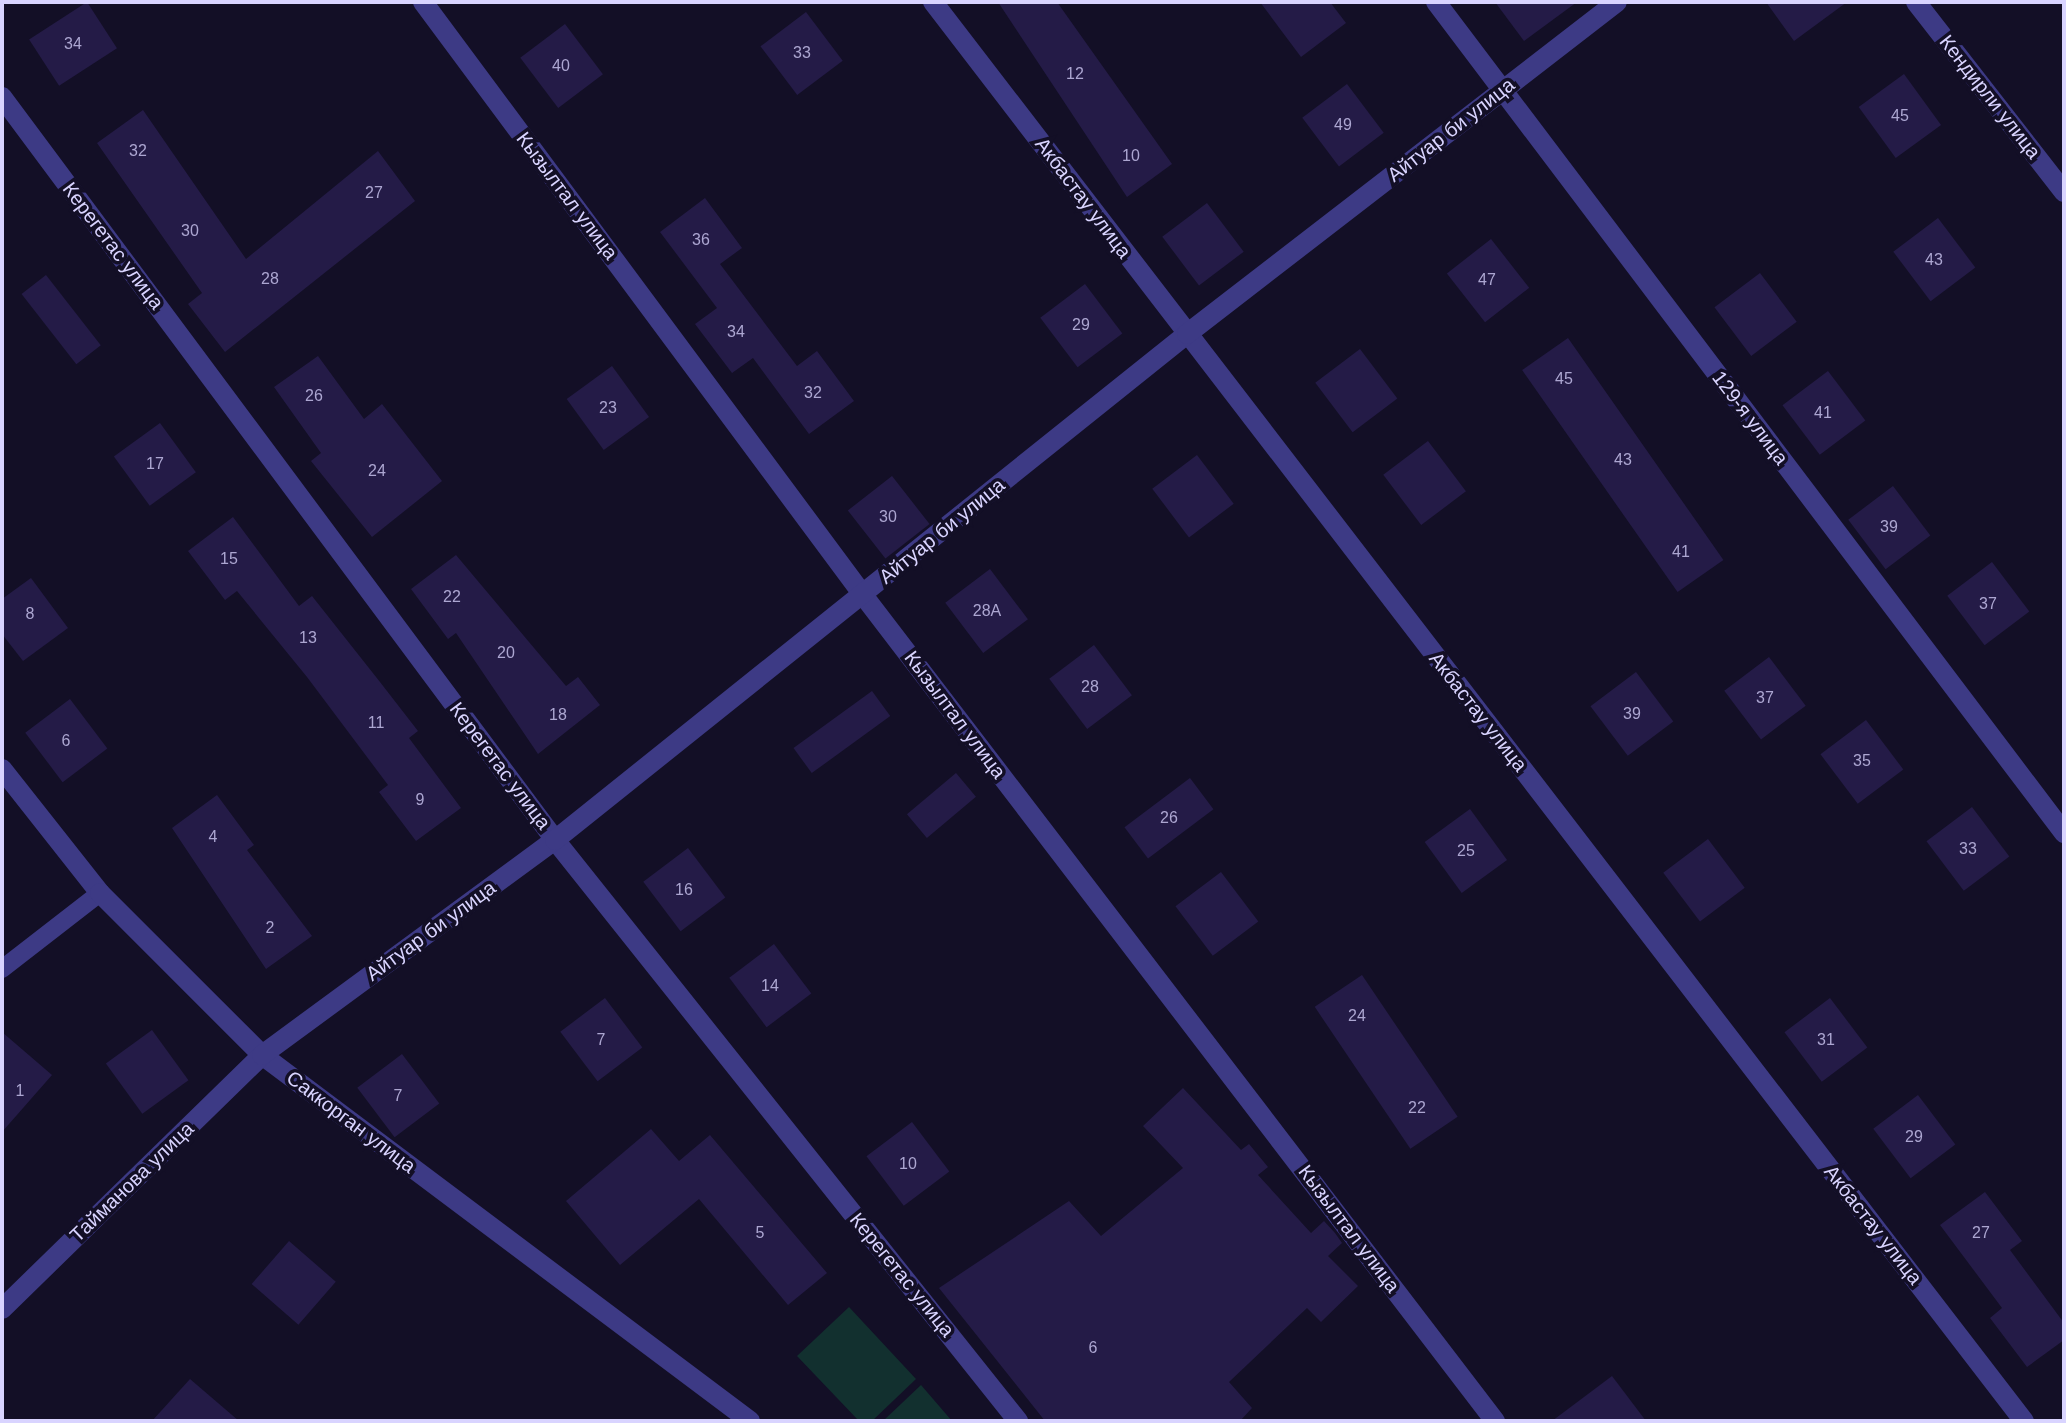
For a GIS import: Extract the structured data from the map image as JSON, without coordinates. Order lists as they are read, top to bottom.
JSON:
{
  "streets": {
    "street": [
      "Кендирли улица",
      "Айтуар би улица",
      "Кызылтал улица",
      "Акбастау улица",
      "Керегетас улица",
      "129-я улица",
      "Саккорган улица",
      "Тайманова улица"
    ]
  },
  "crossings": [
    ["Айтуар би улица", "Кызылтал улица"],
    ["Айтуар би улица", "Акбастау улица"],
    ["Айтуар би улица", "Керегетас улица"],
    ["Айтуар би улица", "129-я улица"],
    ["Айтуар би улица", "Саккорган улица"],
    ["Айтуар би улица", "Тайманова улица"],
    ["Саккорган улица", "Тайманова улица"]
  ],
  "house_numbers": [
    "34",
    "33",
    "40",
    "12",
    "45",
    "49",
    "32",
    "10",
    "27",
    "30",
    "36",
    "43",
    "28",
    "47",
    "29",
    "34",
    "45",
    "32",
    "26",
    "23",
    "41",
    "43",
    "17",
    "24",
    "30",
    "39",
    "41",
    "15",
    "22",
    "37",
    "28А",
    "8",
    "13",
    "20",
    "28",
    "37",
    "39",
    "18",
    "11",
    "6",
    "35",
    "9",
    "26",
    "4",
    "33",
    "25",
    "16",
    "2",
    "14",
    "24",
    "7",
    "31",
    "1",
    "7",
    "22",
    "29",
    "10",
    "5",
    "27",
    "6"
  ]
}
